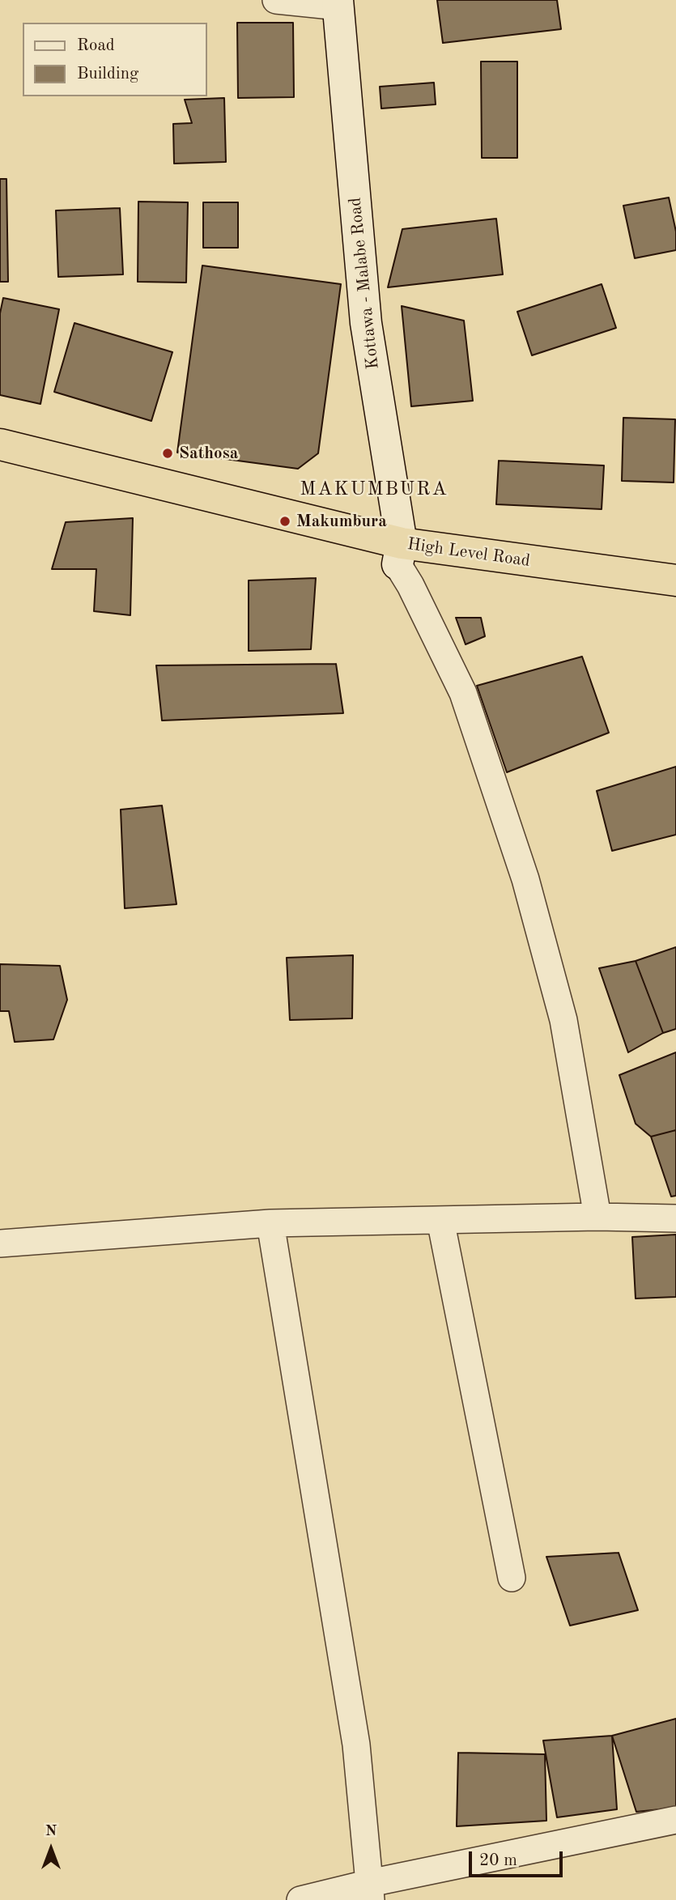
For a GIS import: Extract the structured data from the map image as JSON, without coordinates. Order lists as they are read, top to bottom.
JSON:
{
  "streets": {
    "highway": ["High Level Road"],
    "street": ["Kottawa - Malabe Road"]
  },
  "crossings": [
    ["Kottawa - Malabe Road", "High Level Road"]
  ],
  "districts": ["MAKUMBURA"],
  "places": ["Sathosa", "Makumbura"],
  "legend": ["Road", "Building"],
  "scale_bar": "20 m",
  "north": "top"
}
